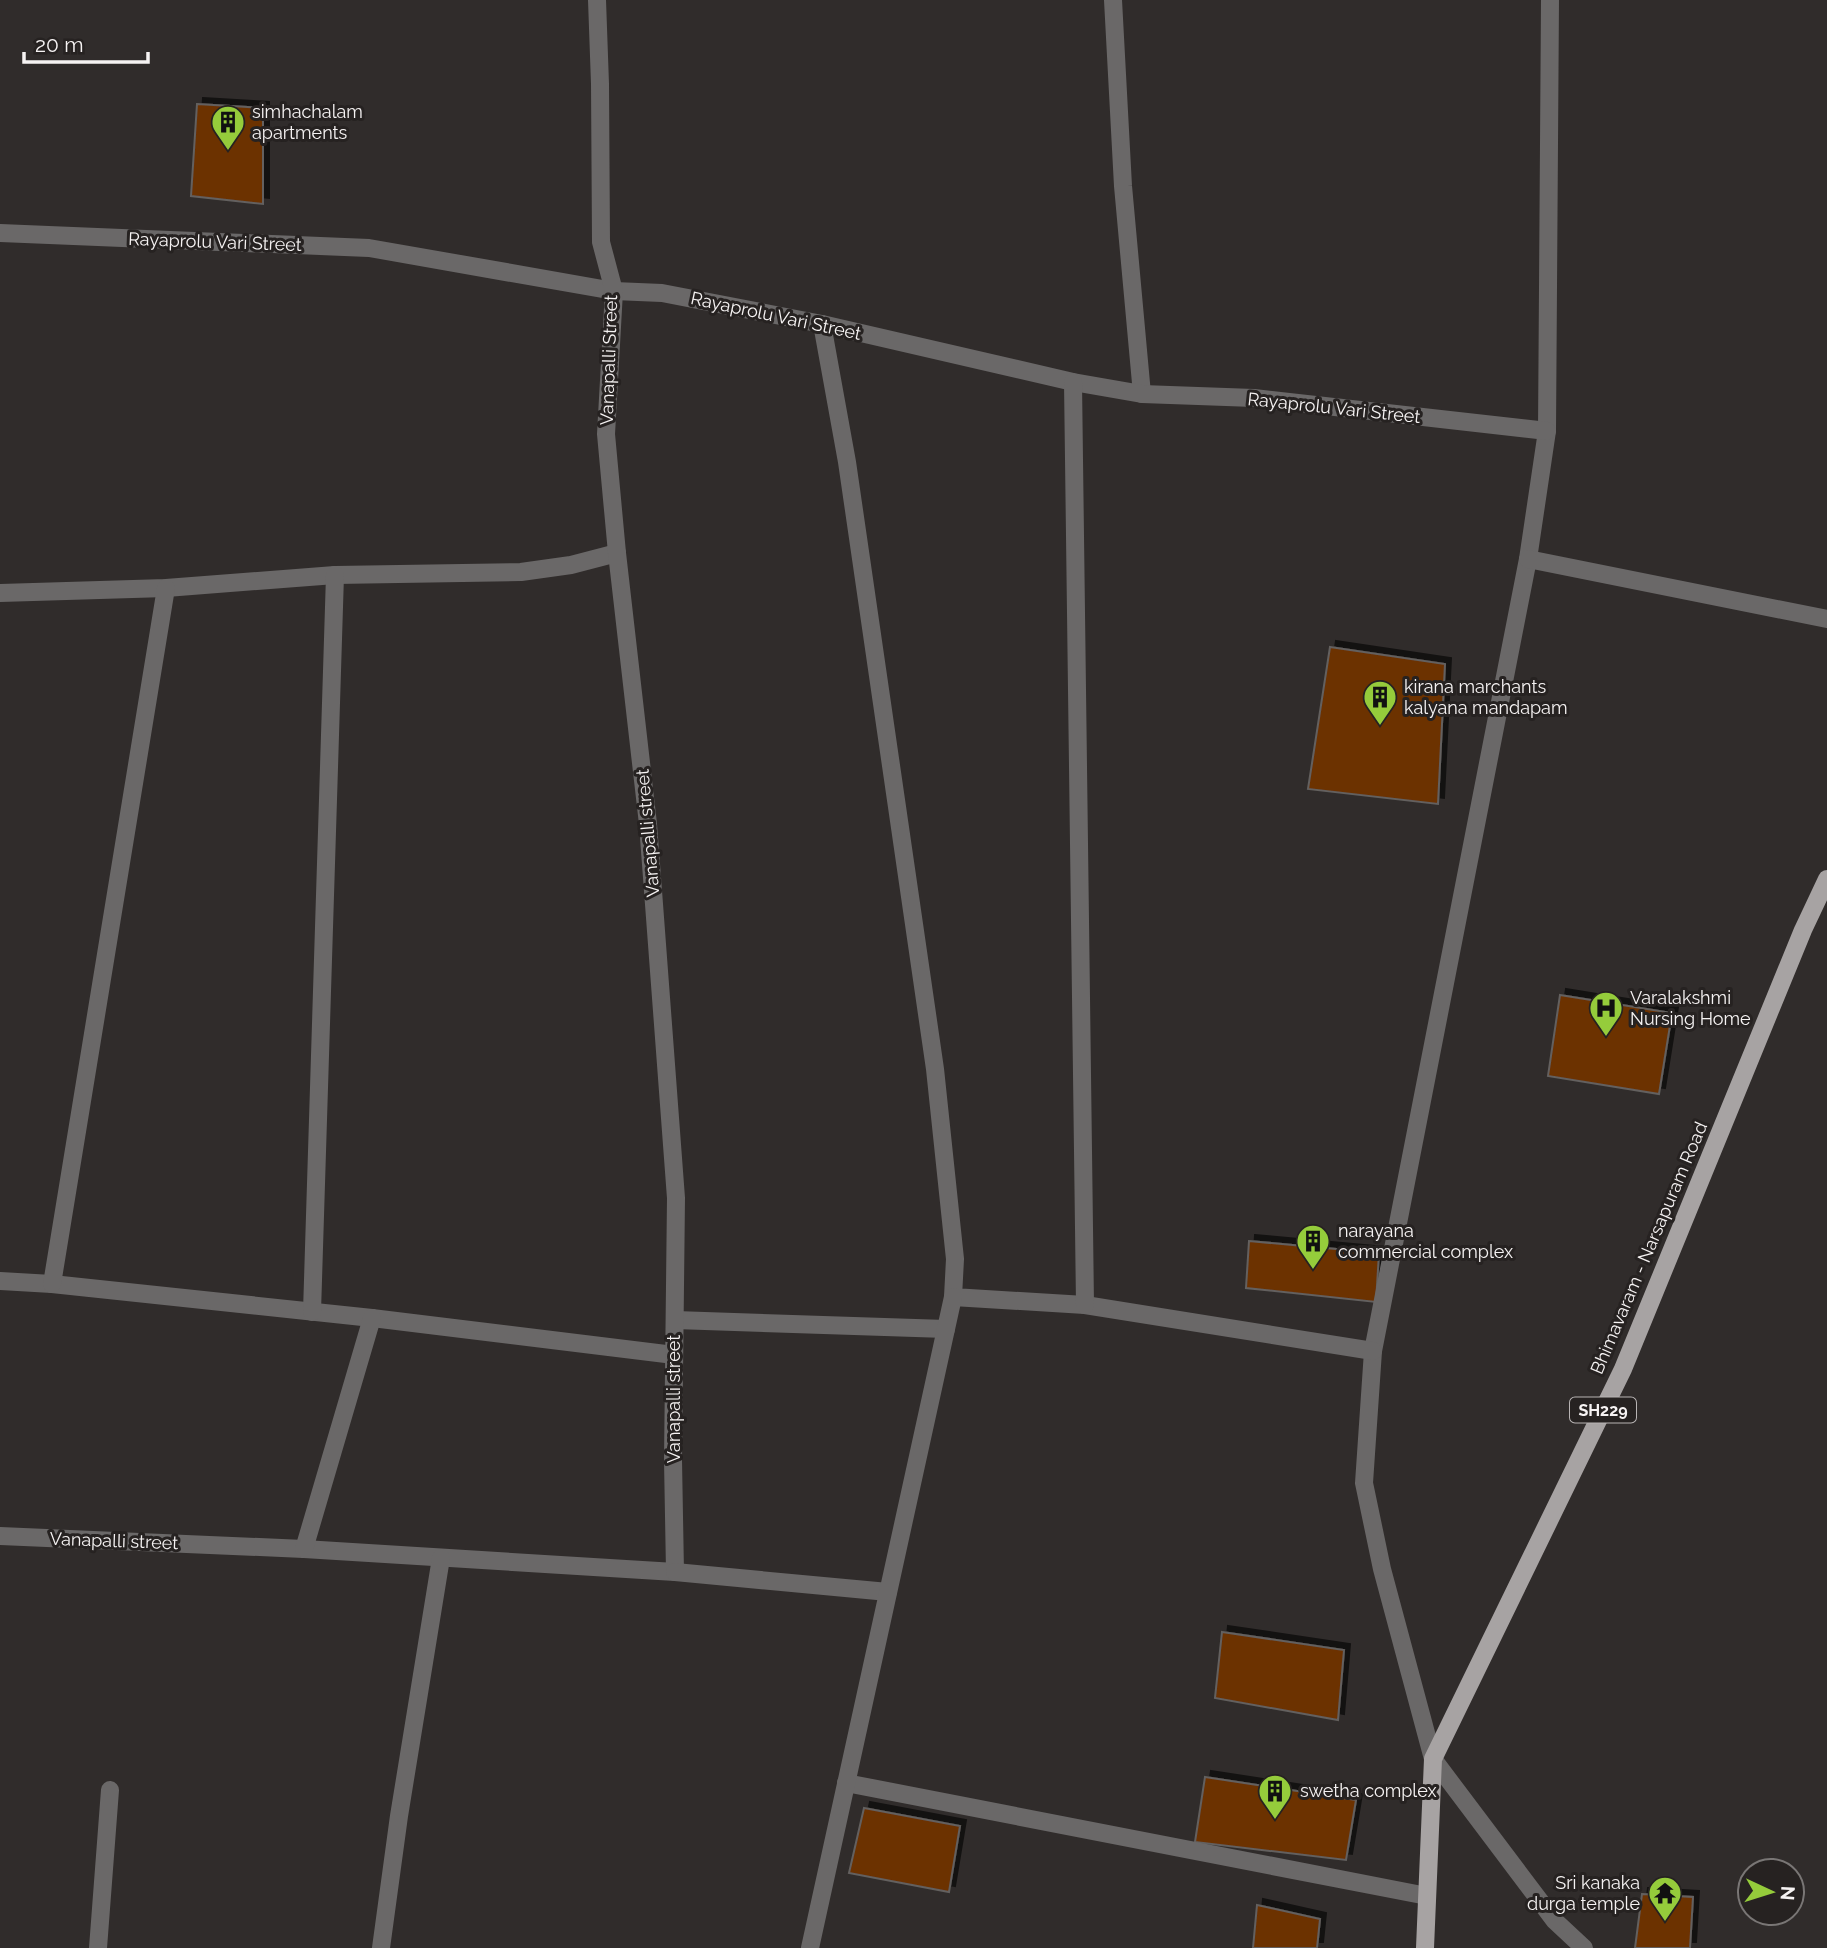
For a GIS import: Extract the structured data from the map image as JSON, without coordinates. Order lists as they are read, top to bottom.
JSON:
{
  "streets": {
    "main road": ["Bhimavaram - Narsapuram Road", "SH229"],
    "street": ["Rayaprolu Vari Street", "Vanapalli Street", "Vanapalli street"]
  },
  "crossings": [
    ["Rayaprolu Vari Street", "Vanapalli Street"],
    ["Vanapalli Street", "Vanapalli street"]
  ],
  "places": {
    "building": [
      "simhachalam apartments",
      "kirana marchants kalyana mandapam",
      "narayana commercial complex",
      "swetha complex"
    ],
    "hospital": ["Varalakshmi Nursing Home"],
    "temple": ["Sri kanaka durga temple"]
  },
  "scale_bar": "20 m",
  "north": "right"
}
